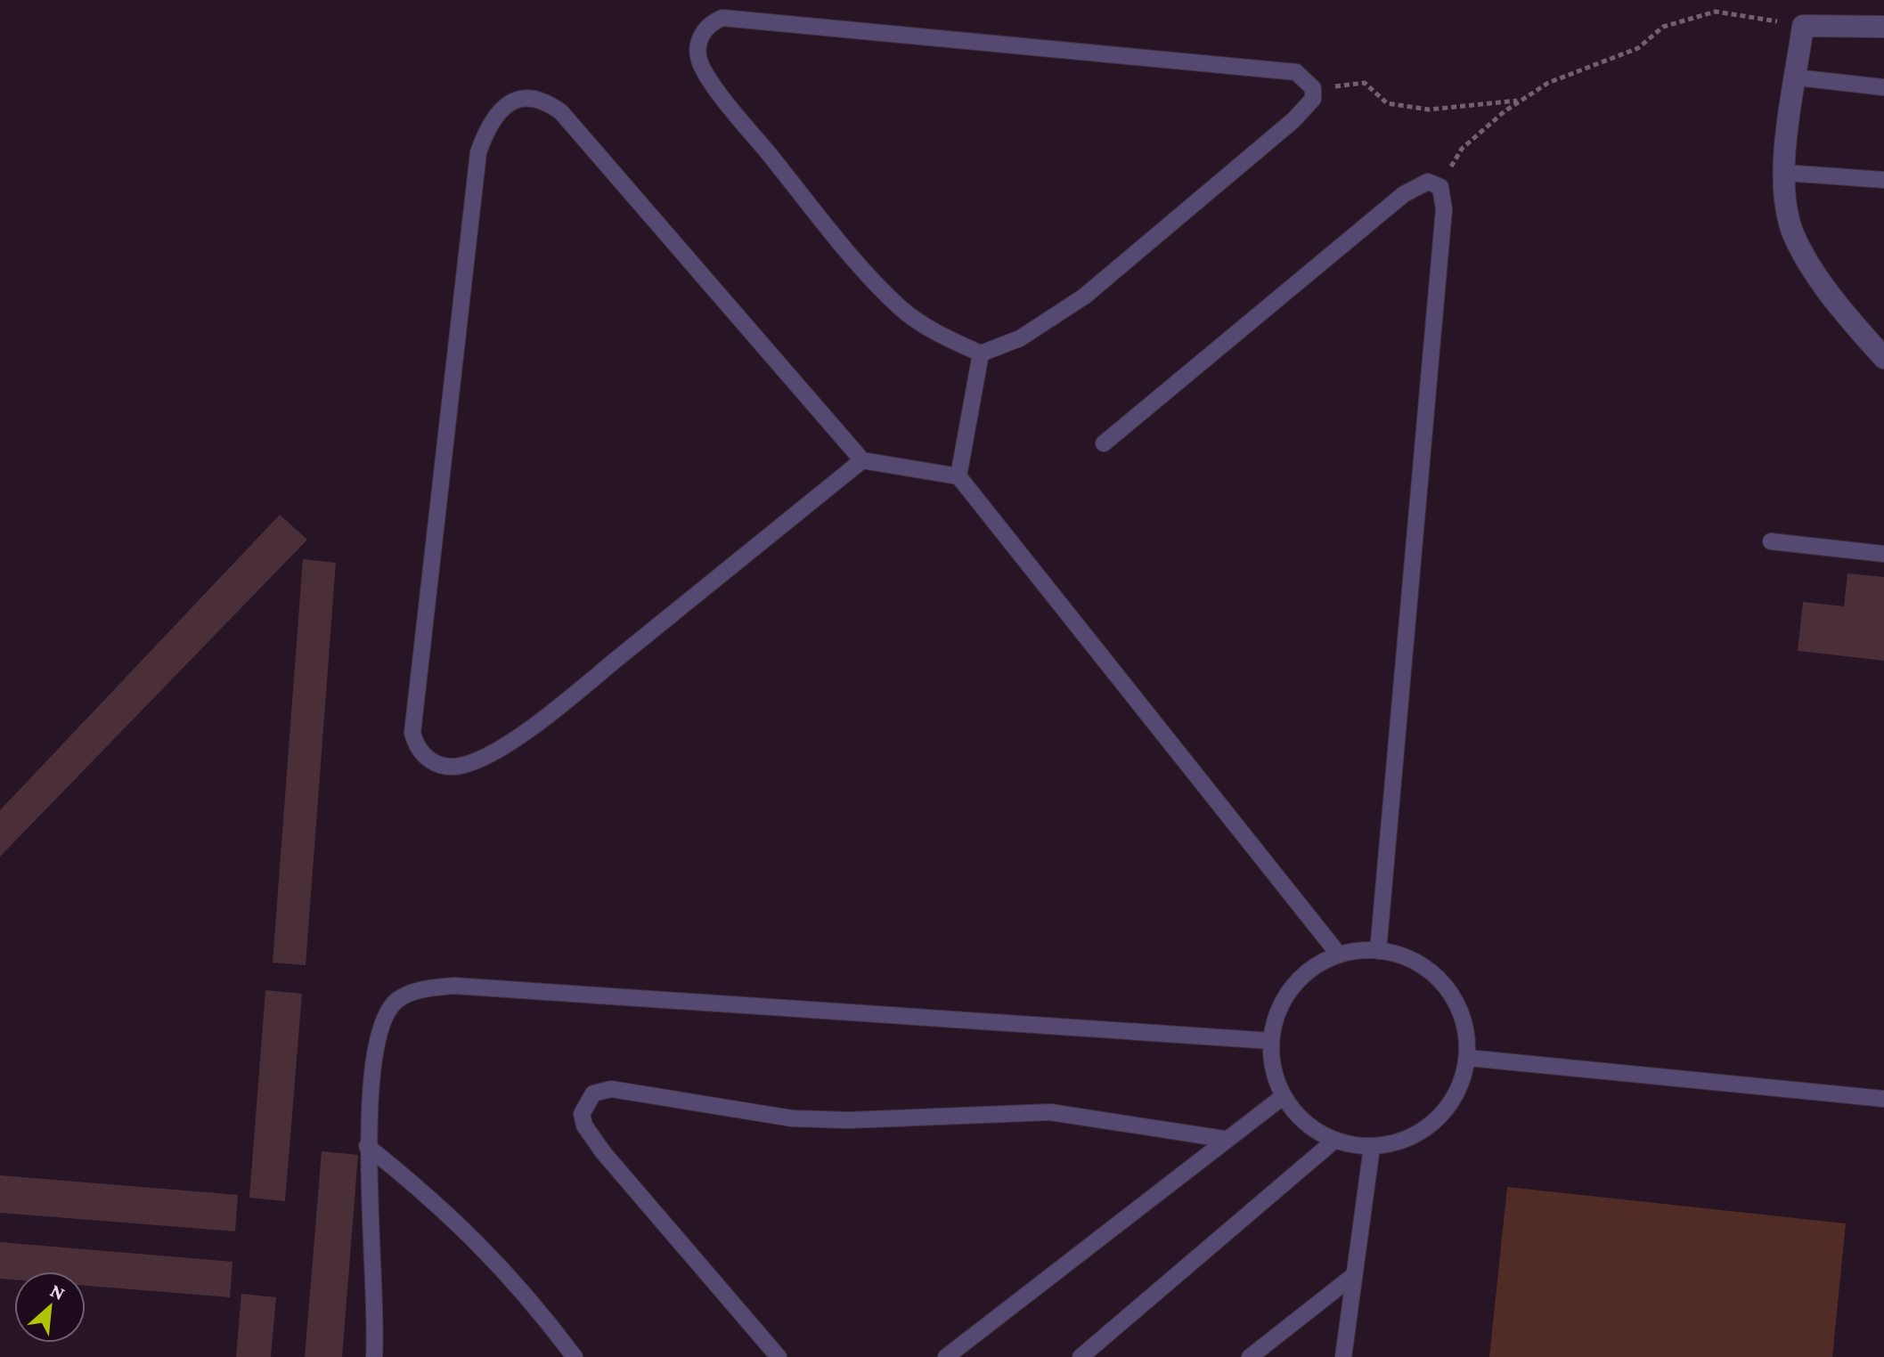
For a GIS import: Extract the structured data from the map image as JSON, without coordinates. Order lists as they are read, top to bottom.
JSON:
{
  "north": "top right"
}
